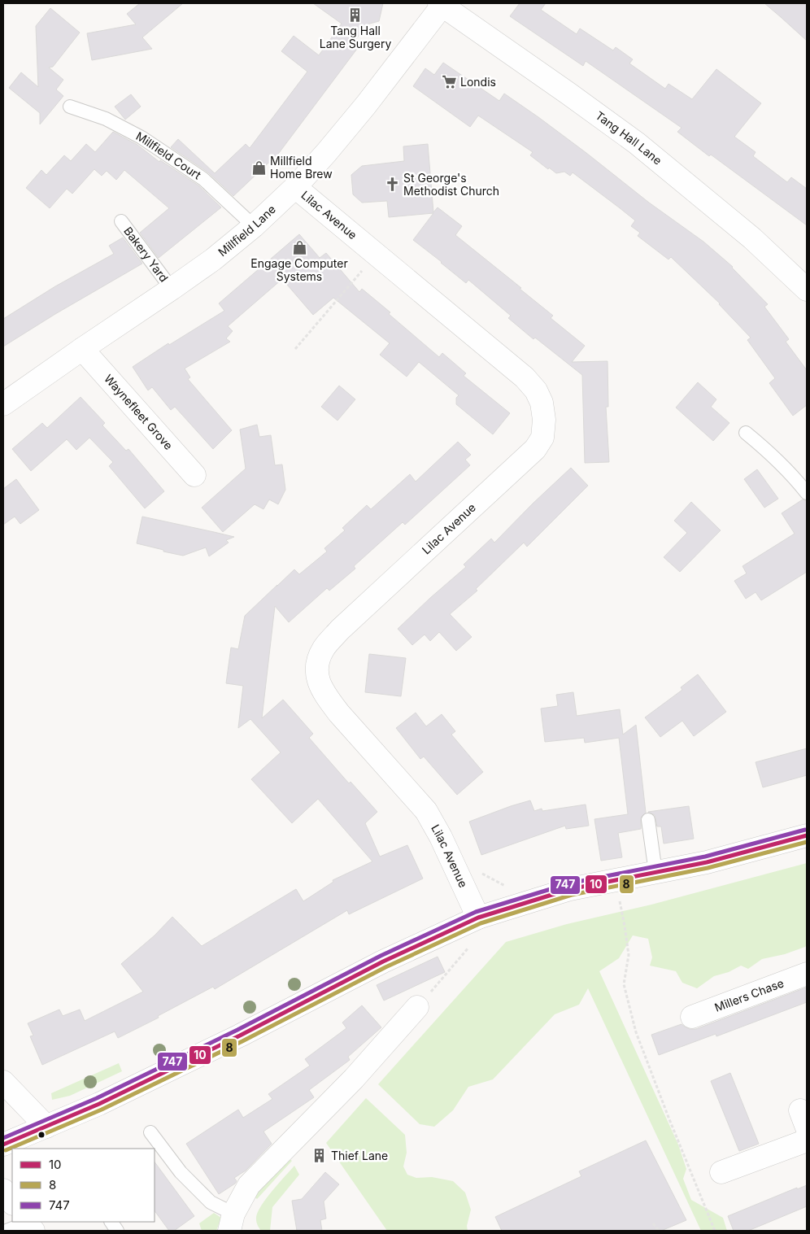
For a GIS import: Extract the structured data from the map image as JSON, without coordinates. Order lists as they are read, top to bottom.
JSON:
{
  "streets": {
    "street": [
      "Tang Hall Lane",
      "Lilac Avenue",
      "Millfield Lane",
      "Waynefleet Grove",
      "Millers Chase"
    ],
    "lane": ["Millfield Court", "Bakery Yard"]
  },
  "crossings": [
    ["Tang Hall Lane", "Millfield Lane"],
    ["Millfield Court", "Millfield Lane"],
    ["Lilac Avenue", "Millfield Lane"],
    ["Millfield Lane", "Bakery Yard"],
    ["Millfield Lane", "Waynefleet Grove"]
  ],
  "places": {
    "building": ["Tang Hall Lane Surgery", "Thief Lane"],
    "supermarket": ["Londis"],
    "shop": ["Millfield Home Brew", "Engage Computer Systems"],
    "church": ["St George's Methodist Church"]
  },
  "lines": ["transit line 747", "transit line 10", "transit line 8"],
  "legend": ["10", "8", "747"]
}
